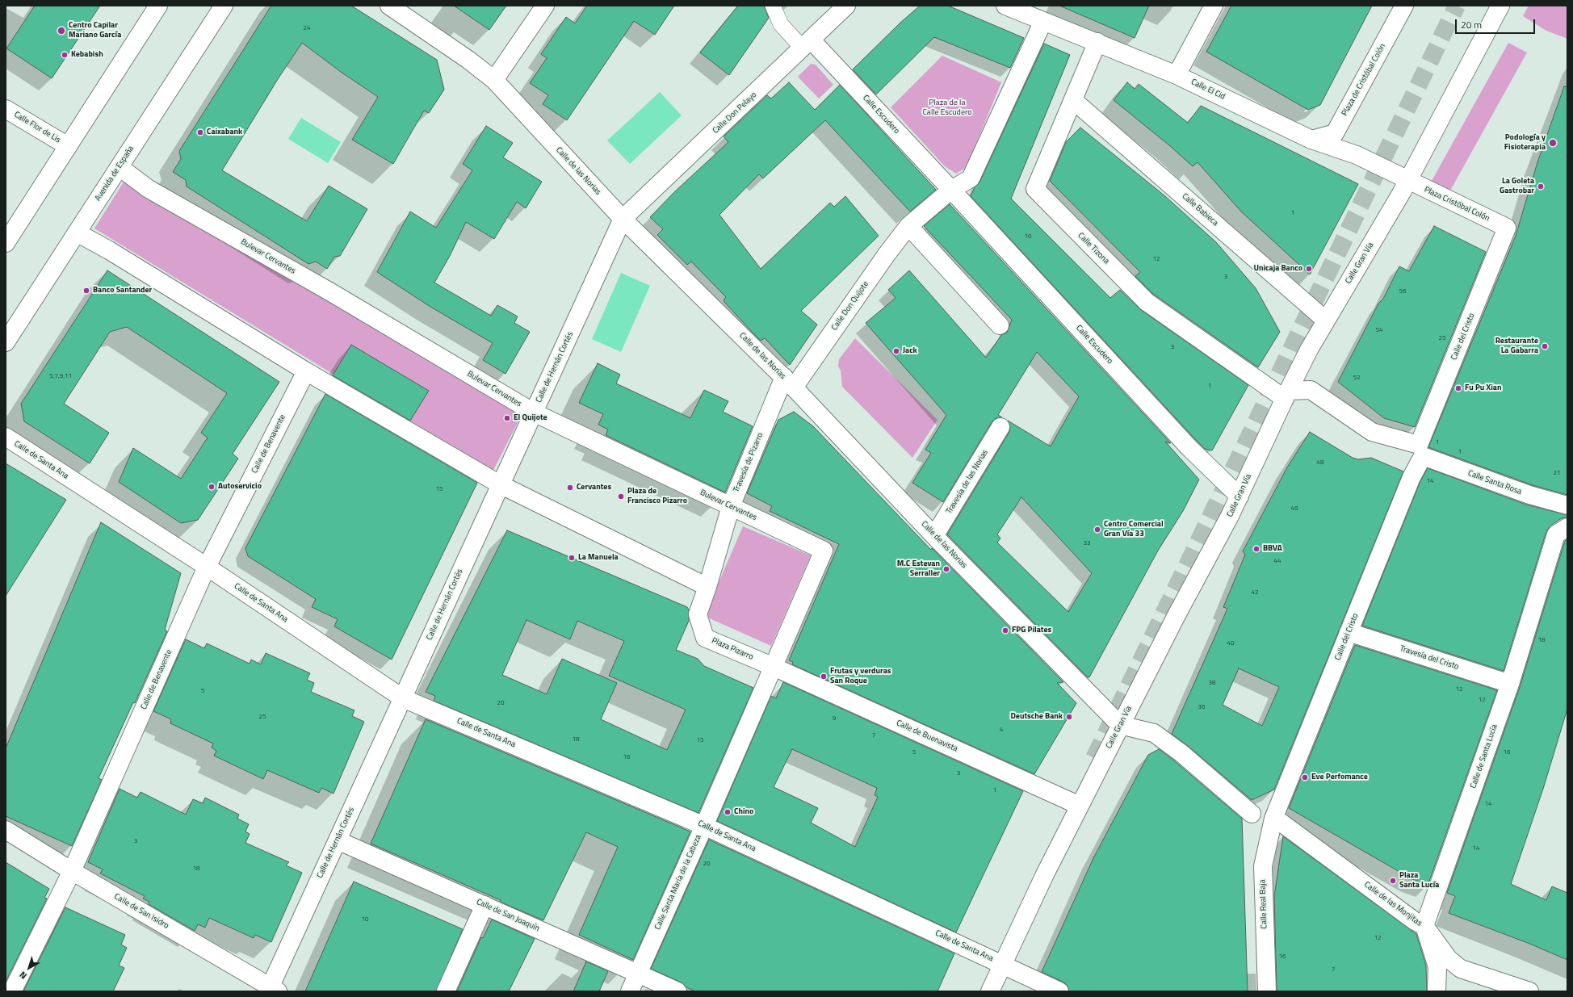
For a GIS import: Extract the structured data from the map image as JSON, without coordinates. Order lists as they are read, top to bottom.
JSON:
{
  "streets": {
    "street": [
      "Plaza de Cristóbal Colón",
      "Calle El Cid",
      "Calle Don Pelayo",
      "Calle Escudero",
      "Calle Flor de Lis",
      "Calle de las Norias",
      "Avenida de España",
      "Plaza Cristóbal Colón",
      "Calle Babieca",
      "Calle Tizona",
      "Bulevar Cervantes",
      "Calle Gran Vía",
      "Calle Don Quijote",
      "Calle del Cristo",
      "Calle de Hernán Cortés",
      "Calle de Benavente",
      "Calle de Santa Ana",
      "Travesía de Pizarro",
      "Travesía de las Norias",
      "Calle Santa Rosa",
      "Plaza Pizarro",
      "Travesía del Cristo",
      "Calle de Buenavista",
      "Calle de Santa Lucía",
      "Calle Santa María de la Cabeza",
      "Calle Real Baja",
      "Calle de las Monjitas",
      "Calle de San Isidro",
      "Calle de San Joaquín"
    ]
  },
  "crossings": [
    ["Plaza de Cristóbal Colón", "Calle El Cid"],
    ["Calle El Cid", "Plaza Cristóbal Colón"],
    ["Calle El Cid", "Calle Tizona"],
    ["Calle El Cid", "Calle Gran Vía"],
    ["Calle Don Pelayo", "Calle Escudero"],
    ["Calle Don Pelayo", "Calle de las Norias"],
    ["Calle Don Pelayo", "Calle de Hernán Cortés"],
    ["Calle Escudero", "Calle Gran Vía"],
    ["Calle Escudero", "Calle Don Quijote"],
    ["Calle de las Norias", "Calle Gran Vía"],
    ["Calle de las Norias", "Calle Don Quijote"],
    ["Calle de las Norias", "Calle de Hernán Cortés"],
    ["Calle de las Norias", "Travesía de Pizarro"],
    ["Calle de las Norias", "Travesía de las Norias"],
    ["Avenida de España", "Bulevar Cervantes"],
    ["Plaza Cristóbal Colón", "Calle Gran Vía"],
    ["Plaza Cristóbal Colón", "Calle del Cristo"],
    ["Calle Babieca", "Calle Tizona"],
    ["Calle Babieca", "Calle Gran Vía"],
    ["Calle Tizona", "Calle Gran Vía"],
    ["Calle Tizona", "Calle Santa Rosa"],
    ["Bulevar Cervantes", "Calle de Hernán Cortés"],
    ["Bulevar Cervantes", "Travesía de Pizarro"],
    ["Bulevar Cervantes", "Plaza Pizarro"],
    ["Bulevar Cervantes", "Calle de Buenavista"],
    ["Bulevar Cervantes", "Calle Santa María de la Cabeza"],
    ["Calle Gran Vía", "Calle de Santa Ana"],
    ["Calle Gran Vía", "Calle Santa Rosa"],
    ["Calle Gran Vía", "Calle de Buenavista"],
    ["Calle Don Quijote", "Travesía de Pizarro"],
    ["Calle del Cristo", "Calle Santa Rosa"],
    ["Calle del Cristo", "Travesía del Cristo"],
    ["Calle del Cristo", "Calle Real Baja"],
    ["Calle del Cristo", "Calle de las Monjitas"],
    ["Calle de Hernán Cortés", "Calle de Santa Ana"],
    ["Calle de Hernán Cortés", "Calle de San Isidro"],
    ["Calle de Hernán Cortés", "Calle de San Joaquín"],
    ["Calle de Benavente", "Calle de Santa Ana"],
    ["Calle de Benavente", "Calle de San Isidro"],
    ["Calle de Santa Ana", "Calle Santa María de la Cabeza"],
    ["Travesía de Pizarro", "Plaza Pizarro"],
    ["Plaza Pizarro", "Calle de Buenavista"],
    ["Plaza Pizarro", "Calle Santa María de la Cabeza"],
    ["Travesía del Cristo", "Calle de Santa Lucía"],
    ["Calle de Buenavista", "Calle Santa María de la Cabeza"],
    ["Calle de Santa Lucía", "Calle de las Monjitas"],
    ["Calle Santa María de la Cabeza", "Calle de San Joaquín"],
    ["Calle Real Baja", "Calle de las Monjitas"]
  ],
  "parks": ["Plaza de la Calle Escudero"],
  "places": [
    "Centro Capilar Mariano García",
    "Kebabish",
    "Caixabank",
    "Podología y Fisioterapia",
    "La Goleta Gastrobar",
    "Unicaja Banco",
    "Banco Santander",
    "Restaurante La Gabarra",
    "Jack",
    "Fu Pu Xian",
    "El Quijote",
    "Autoservicio",
    "Cervantes",
    "Plaza de Francisco Pizarro",
    "Centro Comercial Gran Vía 33",
    "BBVA",
    "La Manuela",
    "M.C Estevan Serraller",
    "FPG Pilates",
    "Frutas y verduras San Roque",
    "Deutsche Bank",
    "Eve Perfomance",
    "Chino",
    "Plaza Santa Lucía"
  ],
  "house_numbers": [
    "24",
    "1",
    "10",
    "12",
    "3",
    "56",
    "54",
    "25",
    "3",
    "5,7,9,11",
    "52",
    "1",
    "1",
    "1",
    "48",
    "21",
    "14",
    "15",
    "46",
    "33",
    "44",
    "42",
    "18",
    "40",
    "38",
    "12",
    "5",
    "12",
    "20",
    "36",
    "25",
    "9",
    "4",
    "7",
    "18",
    "15",
    "5",
    "16",
    "16",
    "3",
    "1",
    "14",
    "3",
    "14",
    "20",
    "18",
    "10",
    "12",
    "16",
    "7"
  ],
  "scale_bar": "20 m",
  "north": "bottom left"
}
